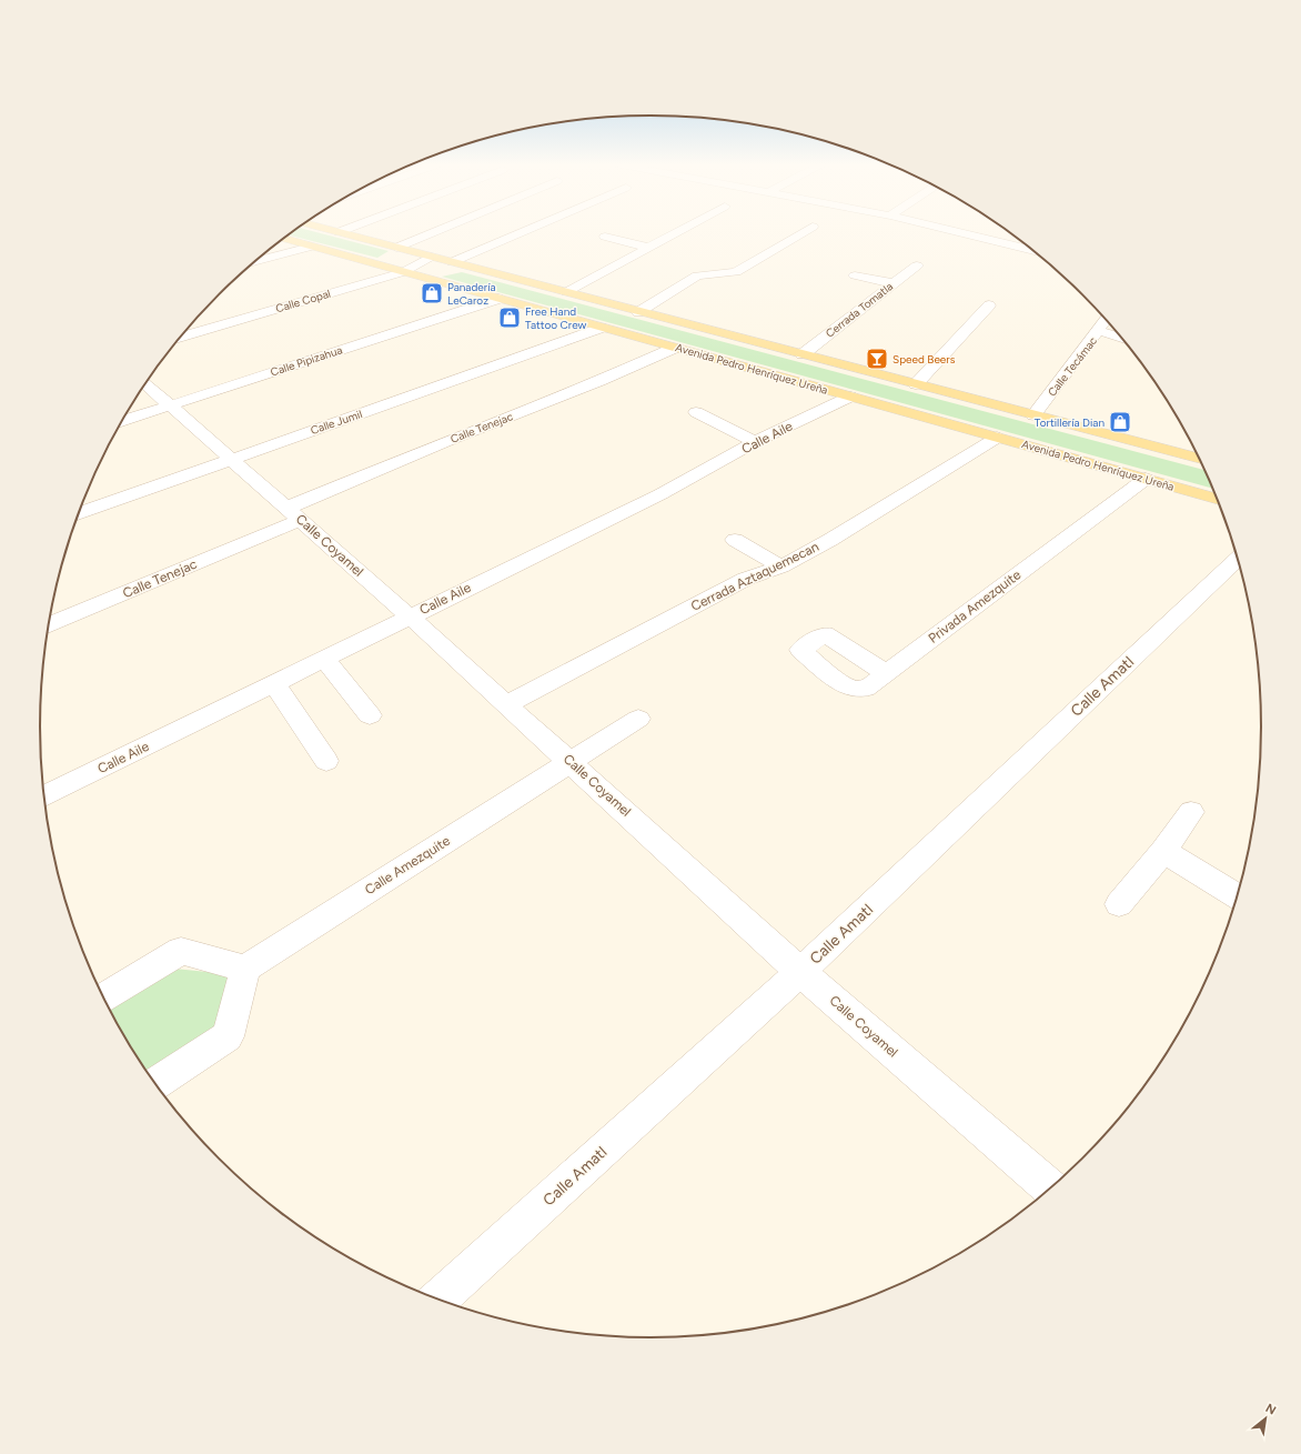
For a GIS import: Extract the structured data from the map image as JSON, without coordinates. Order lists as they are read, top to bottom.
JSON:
{
  "streets": {
    "main road": ["Avenida Pedro Henríquez Ureña"],
    "street": [
      "Calle Copal",
      "Cerrada Tomatla",
      "Calle Pipizahua",
      "Calle Tecámac",
      "Calle Jumil",
      "Calle Tenejac",
      "Calle Aile",
      "Calle Coyamel",
      "Cerrada Aztaquemecan",
      "Privada Amezquite",
      "Calle Amatl",
      "Calle Amezquite"
    ]
  },
  "crossings": [
    ["Calle Copal", "Avenida Pedro Henríquez Ureña"],
    ["Cerrada Tomatla", "Avenida Pedro Henríquez Ureña"],
    ["Calle Pipizahua", "Avenida Pedro Henríquez Ureña"],
    ["Calle Pipizahua", "Calle Coyamel"],
    ["Calle Tecámac", "Avenida Pedro Henríquez Ureña"],
    ["Avenida Pedro Henríquez Ureña", "Calle Jumil"],
    ["Avenida Pedro Henríquez Ureña", "Calle Tenejac"],
    ["Avenida Pedro Henríquez Ureña", "Calle Aile"],
    ["Avenida Pedro Henríquez Ureña", "Cerrada Aztaquemecan"],
    ["Avenida Pedro Henríquez Ureña", "Privada Amezquite"],
    ["Calle Jumil", "Calle Coyamel"],
    ["Calle Tenejac", "Calle Coyamel"],
    ["Calle Aile", "Calle Coyamel"],
    ["Calle Coyamel", "Cerrada Aztaquemecan"],
    ["Calle Coyamel", "Calle Amatl"],
    ["Calle Coyamel", "Calle Amezquite"]
  ],
  "places": {
    "shop": ["Panadería LeCaroz", "Free Hand Tattoo Crew", "Tortillería Dian"],
    "bar": ["Speed Beers"]
  },
  "north": "top right"
}
